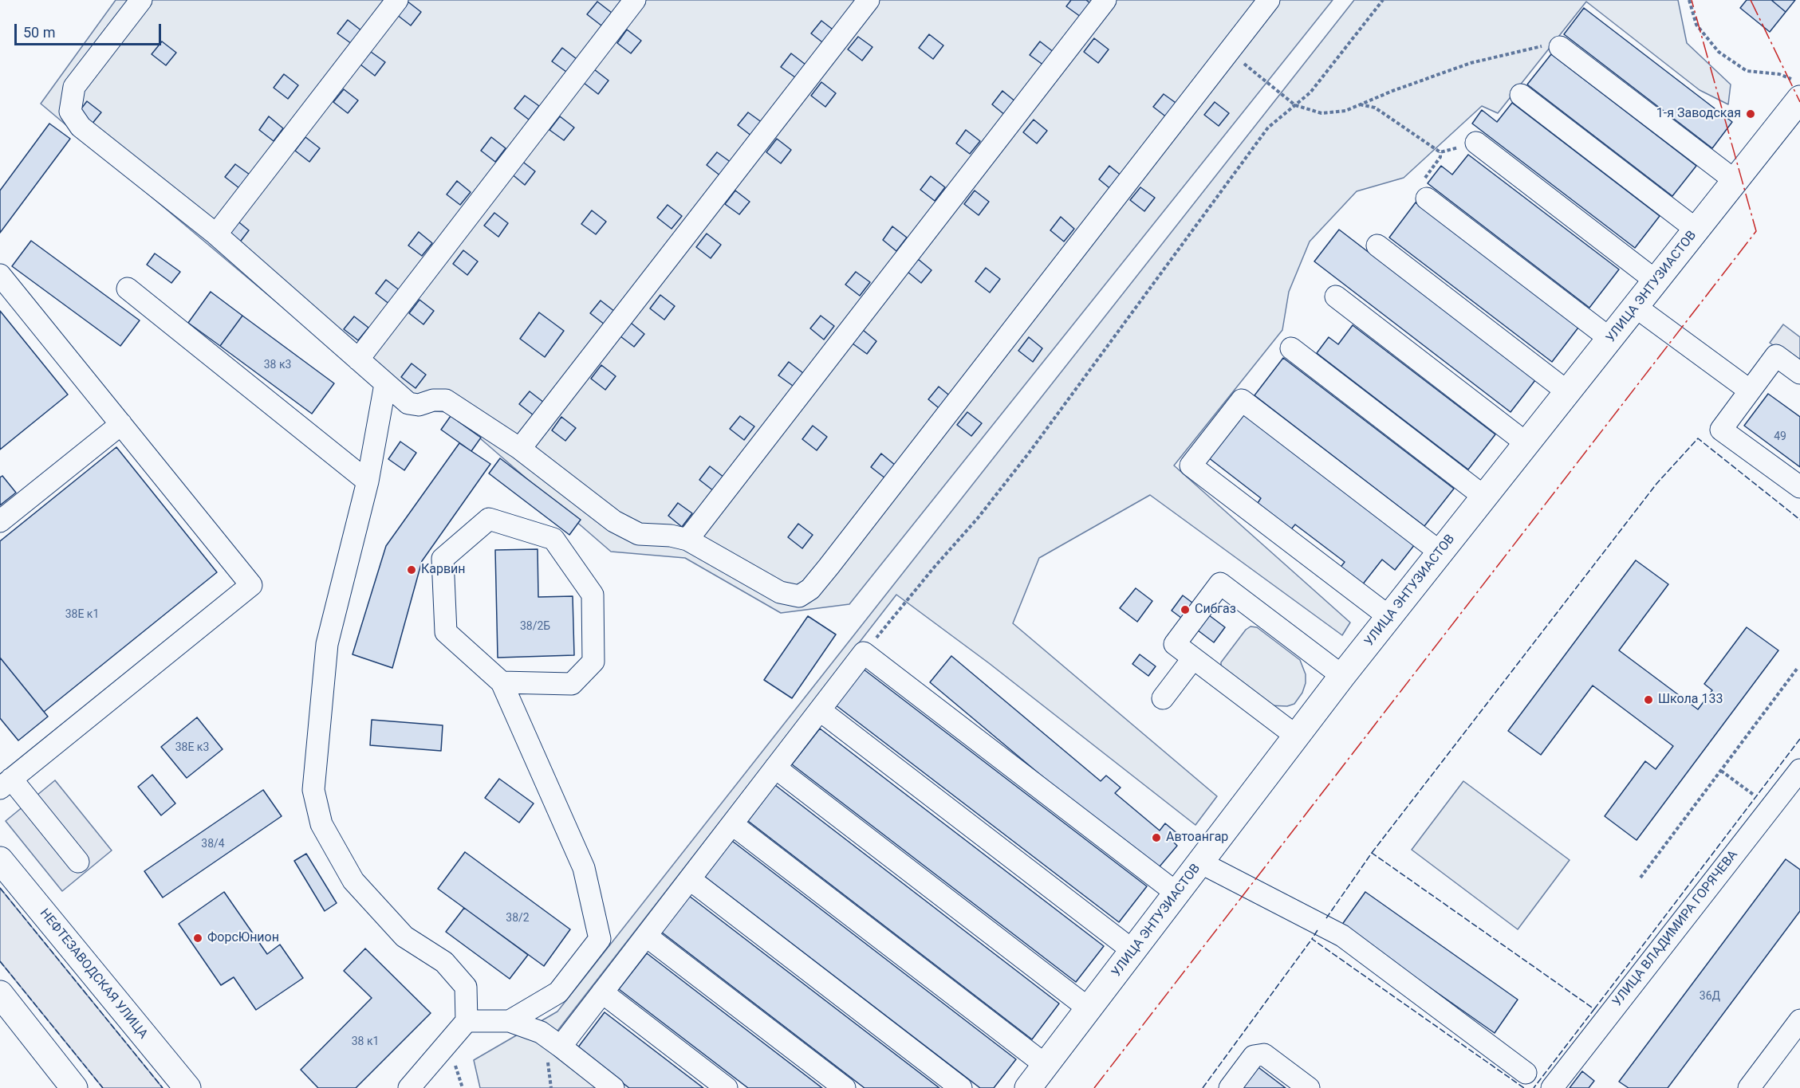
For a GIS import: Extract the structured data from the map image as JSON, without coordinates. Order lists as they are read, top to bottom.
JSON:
{
  "streets": {
    "main road": ["УЛИЦА ЭНТУЗИАСТОВ", "НЕФТЕЗАВОДСКАЯ УЛИЦА"],
    "street": ["УЛИЦА ВЛАДИМИРА ГОРЯЧЕВА"]
  },
  "places": [
    "1-я Заводская",
    "Карвин",
    "Сибгаз",
    "Школа 133",
    "Автоангар",
    "ФорсЮнион"
  ],
  "house_numbers": [
    "38 к3",
    "49",
    "38Е к1",
    "38/2Б",
    "38Е к3",
    "38/4",
    "38/2",
    "36Д",
    "38 к1"
  ],
  "scale_bar": "50 m"
}
